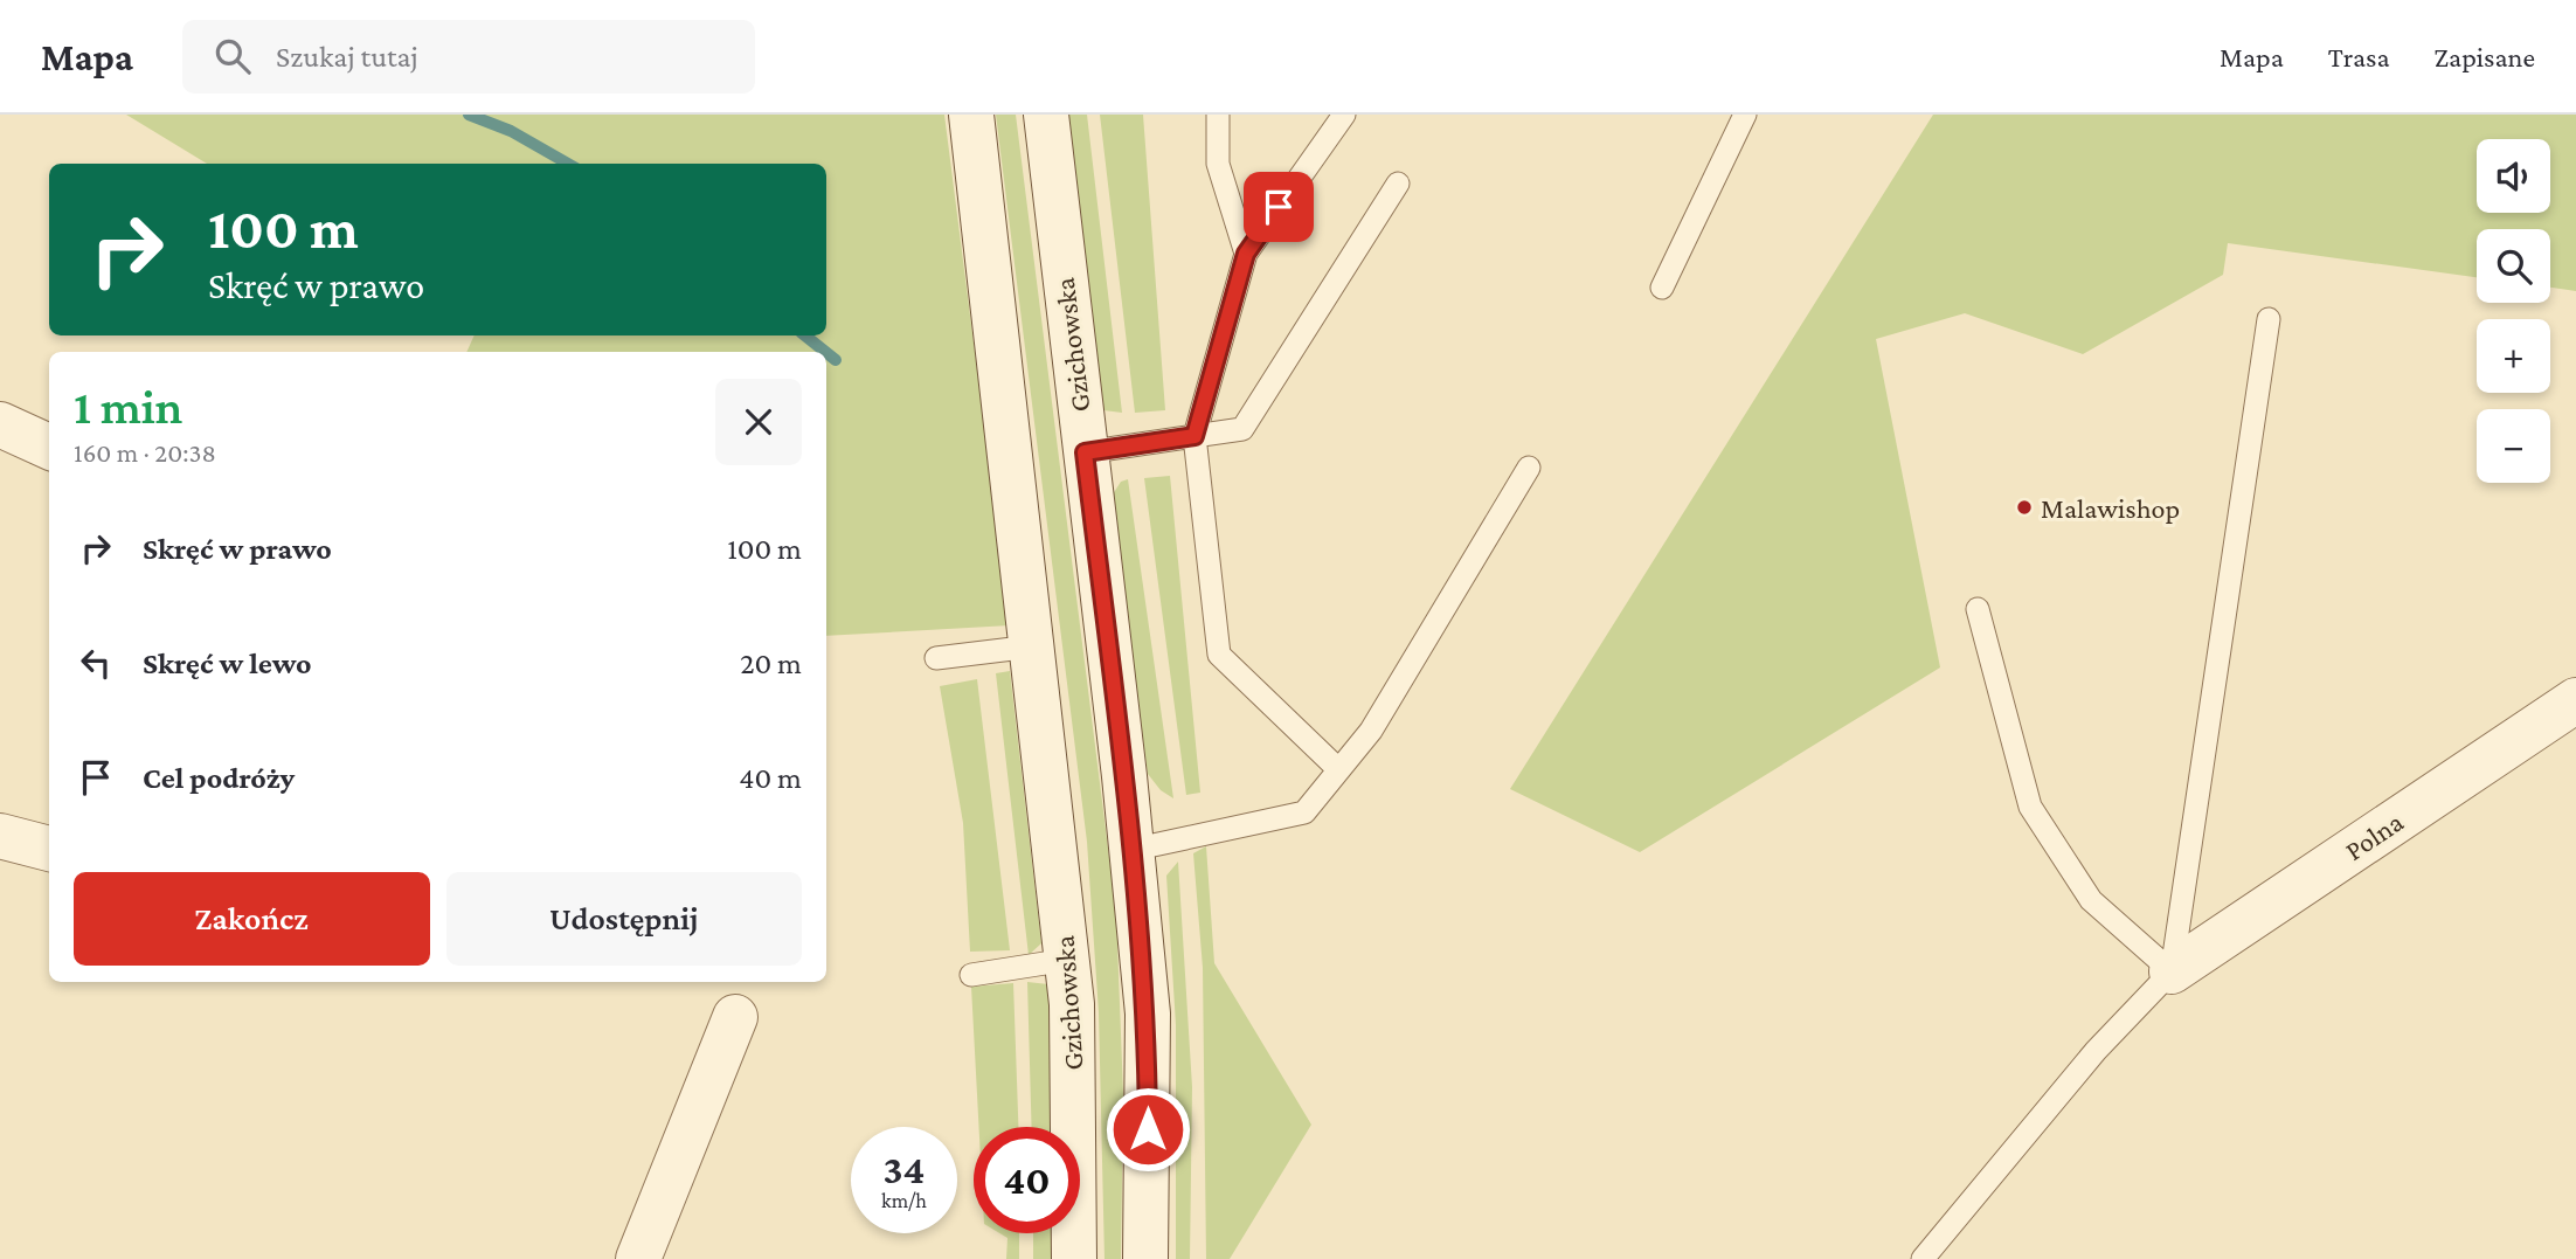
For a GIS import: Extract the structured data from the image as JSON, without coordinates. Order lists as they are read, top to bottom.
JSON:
{
  "streets": {
    "street": ["Gzichowska", "Polna"]
  },
  "places": ["Malawishop"],
  "page": {
    "header": "Mapa",
    "search": "Szukaj tutaj",
    "nav": ["Mapa", "Trasa", "Zapisane"],
    "map_buttons": ["+", "−"],
    "turn": ["100 m", "Skręć w prawo"],
    "heading": ["1 min", "160 m · 20:38"],
    "list": [
      {
        "name": "Skręć w prawo",
        "value": "100 m"
      },
      {
        "name": "Skręć w lewo",
        "value": "20 m"
      },
      {
        "name": "Cel podróży",
        "value": "40 m"
      }
    ],
    "buttons": ["Zakończ", "Udostępnij"],
    "speed": "34 km/h",
    "limit": "40"
  }
}
